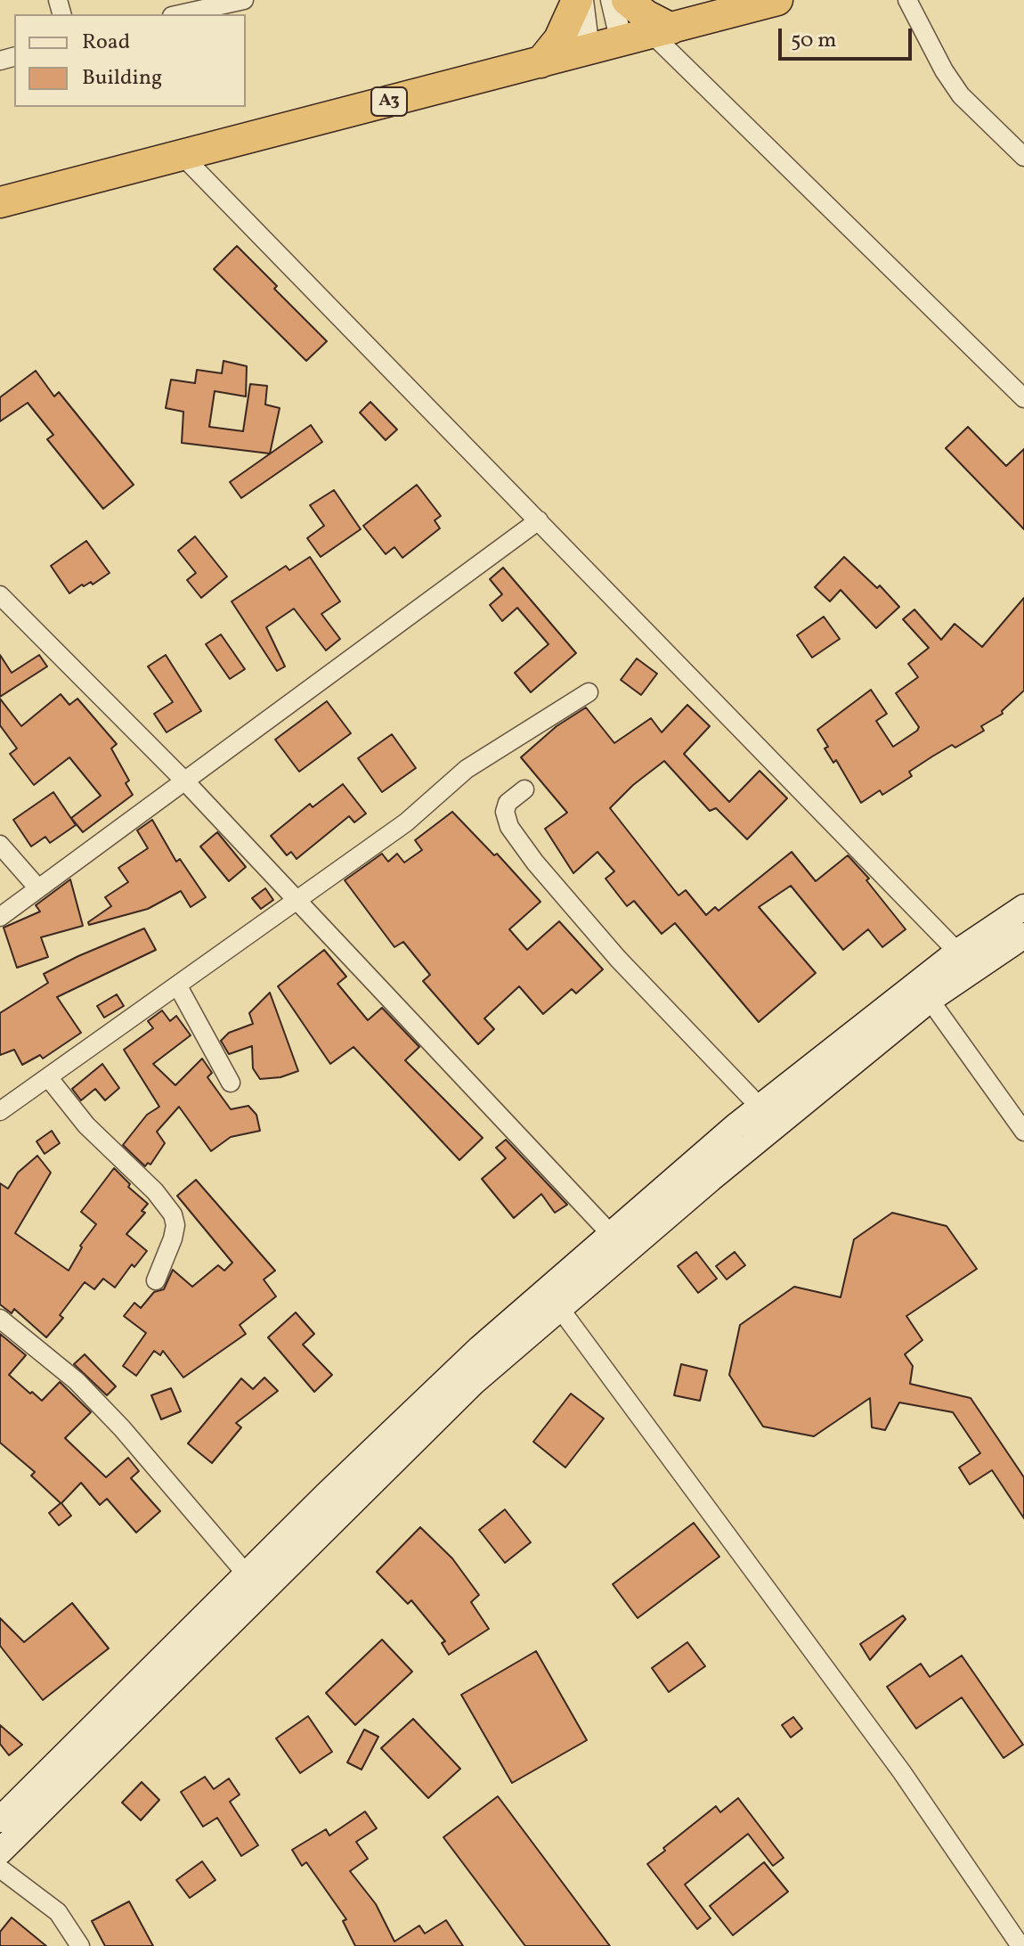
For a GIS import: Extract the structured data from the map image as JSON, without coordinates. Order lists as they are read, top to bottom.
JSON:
{
  "streets": {
    "highway": ["A3"]
  },
  "legend": ["Road", "Building"],
  "scale_bar": "50 m"
}
